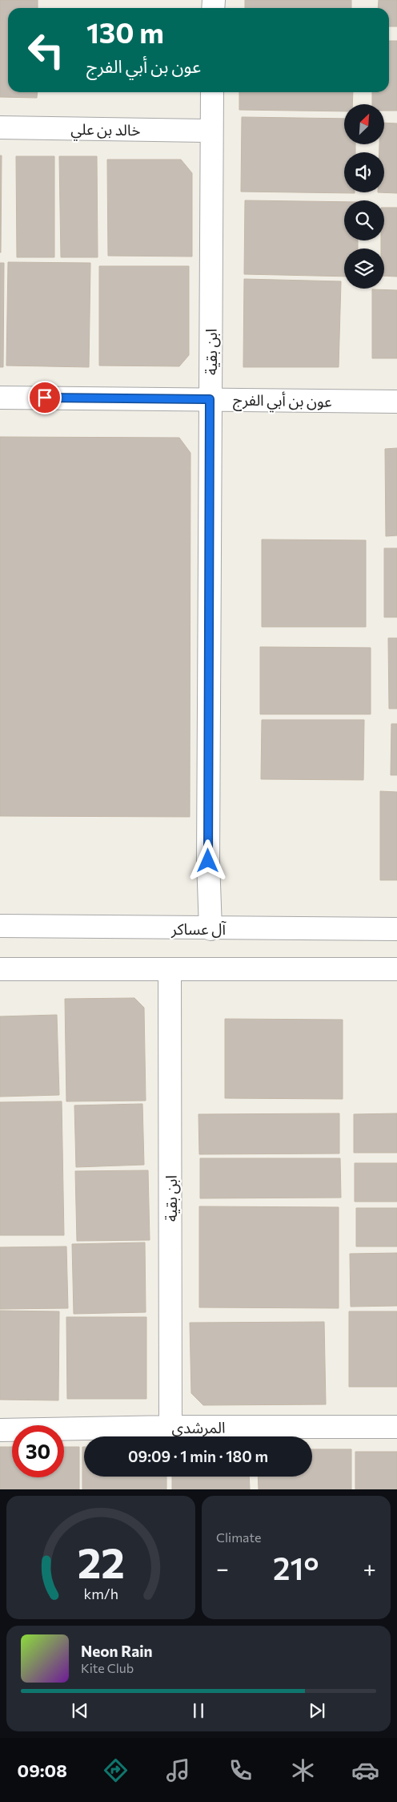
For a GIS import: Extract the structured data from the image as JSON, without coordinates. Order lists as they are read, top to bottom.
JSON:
{
  "streets": {
    "street": [
      "خالد بن علي",
      "ابن بقية",
      "عون بن أبي الفرج",
      "آل عساكر",
      "المرشدي"
    ]
  },
  "crossings": [
    ["خالد بن علي", "ابن بقية"],
    ["ابن بقية", "عون بن أبي الفرج"],
    ["ابن بقية", "آل عساكر"],
    ["ابن بقية", "المرشدي"]
  ],
  "north": "top right",
  "page": {
    "turn": ["130 m", "عون بن أبي الفرج"],
    "limit": "30",
    "trip": "09:09 · 1 min · 180 m",
    "tile": "Climate",
    "heat": ["−", "21°", "+"],
    "song": ["Neon Rain", "Kite Club"],
    "tabs": "09:08",
    "gauge": ["22", "km/h"]
  }
}
